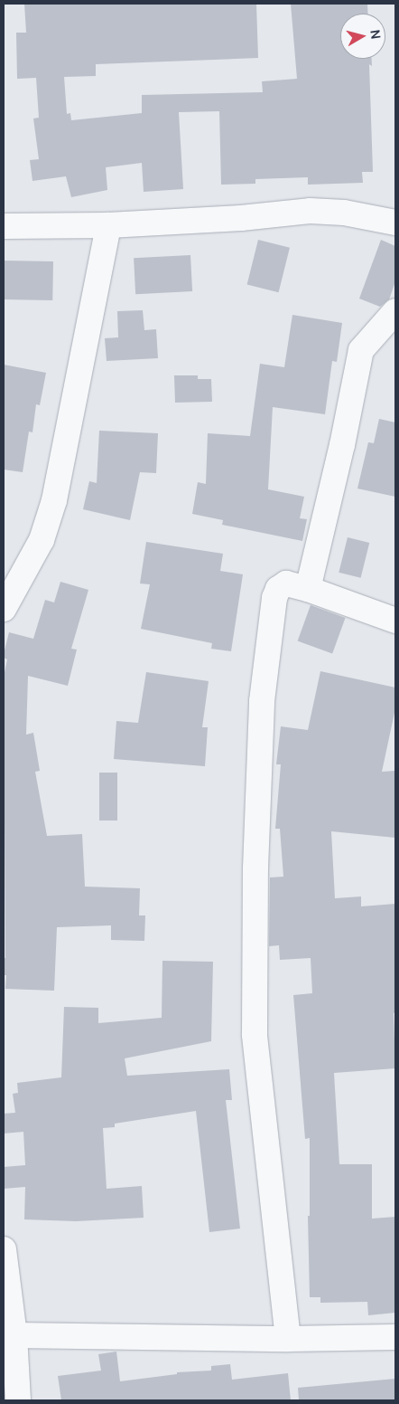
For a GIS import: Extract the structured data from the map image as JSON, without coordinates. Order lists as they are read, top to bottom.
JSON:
{
  "north": "right"
}
